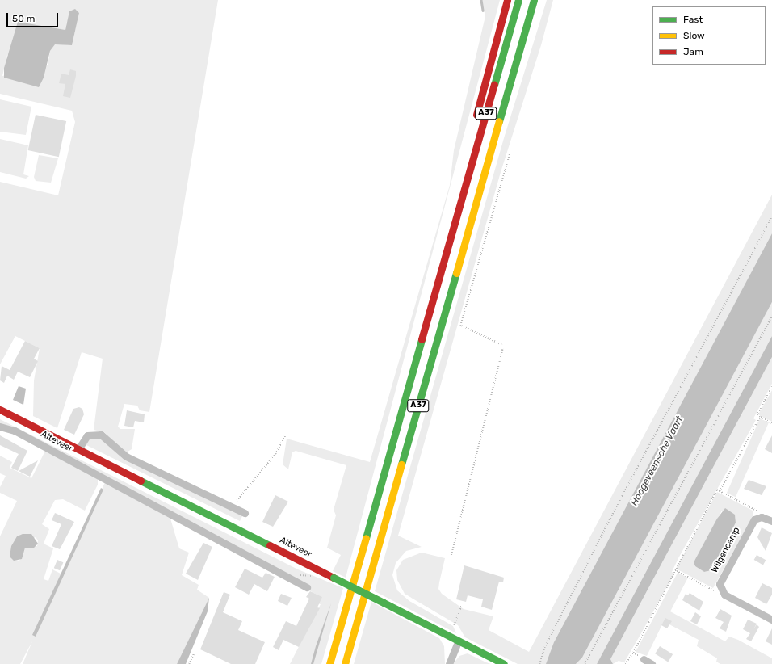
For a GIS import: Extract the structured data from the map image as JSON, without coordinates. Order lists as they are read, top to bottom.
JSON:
{
  "streets": {
    "main road": ["A37", "Alteveer"],
    "street": ["Wilgencamp"]
  },
  "water": ["Hoogeveensche Vaart"],
  "legend": ["Fast", "Slow", "Jam"],
  "scale_bar": "50 m"
}
